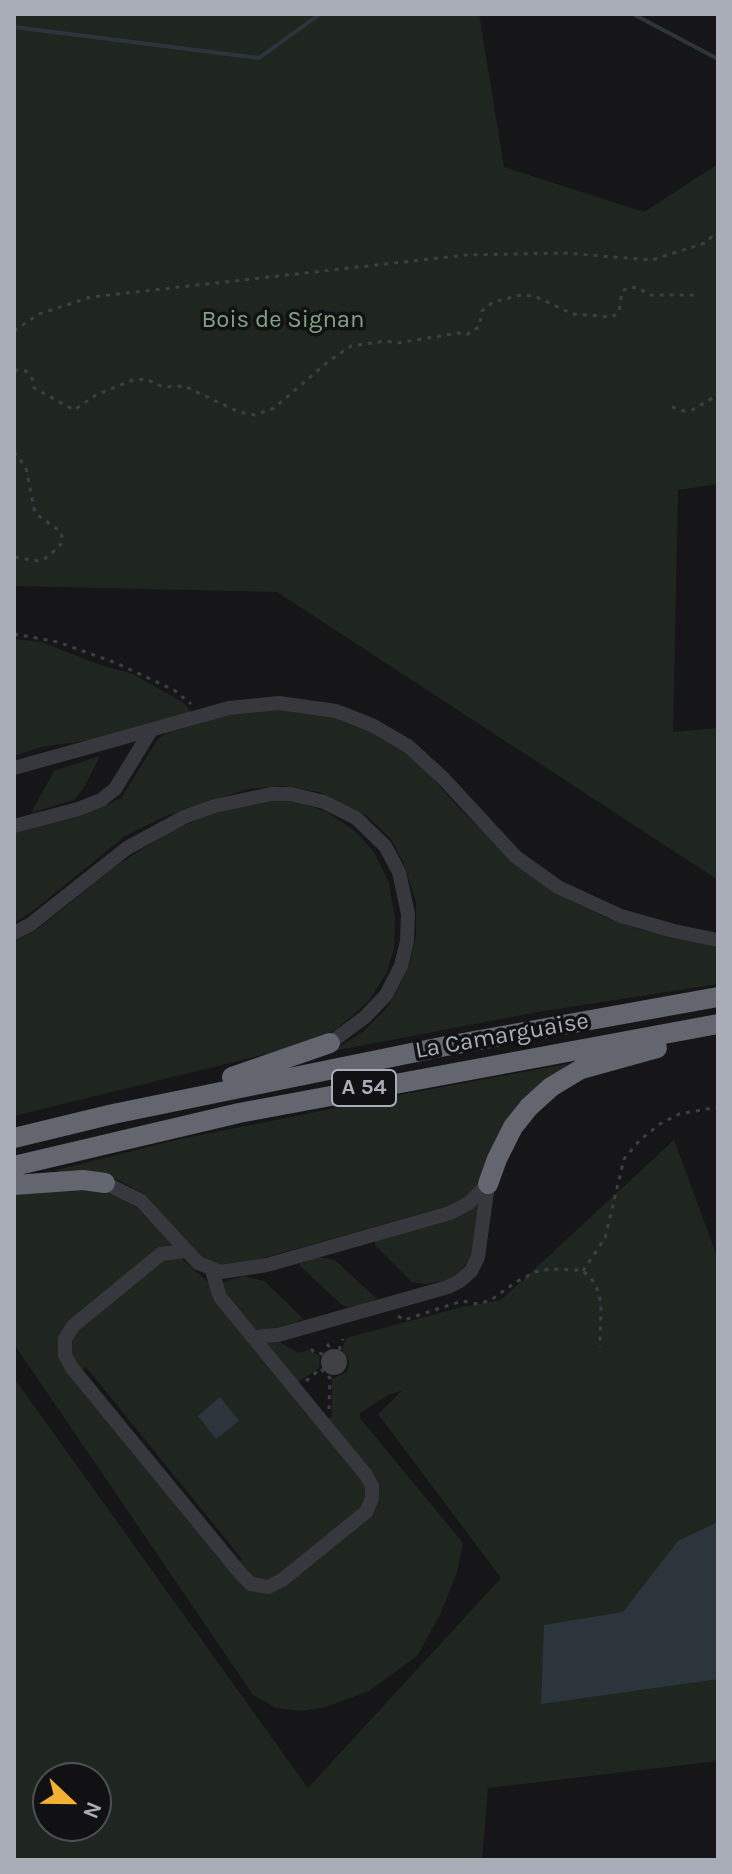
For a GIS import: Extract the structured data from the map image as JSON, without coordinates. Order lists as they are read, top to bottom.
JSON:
{
  "streets": {
    "highway": ["La Camarguaise", "A 54"]
  },
  "parks": ["Bois de Signan"],
  "north": "right"
}
